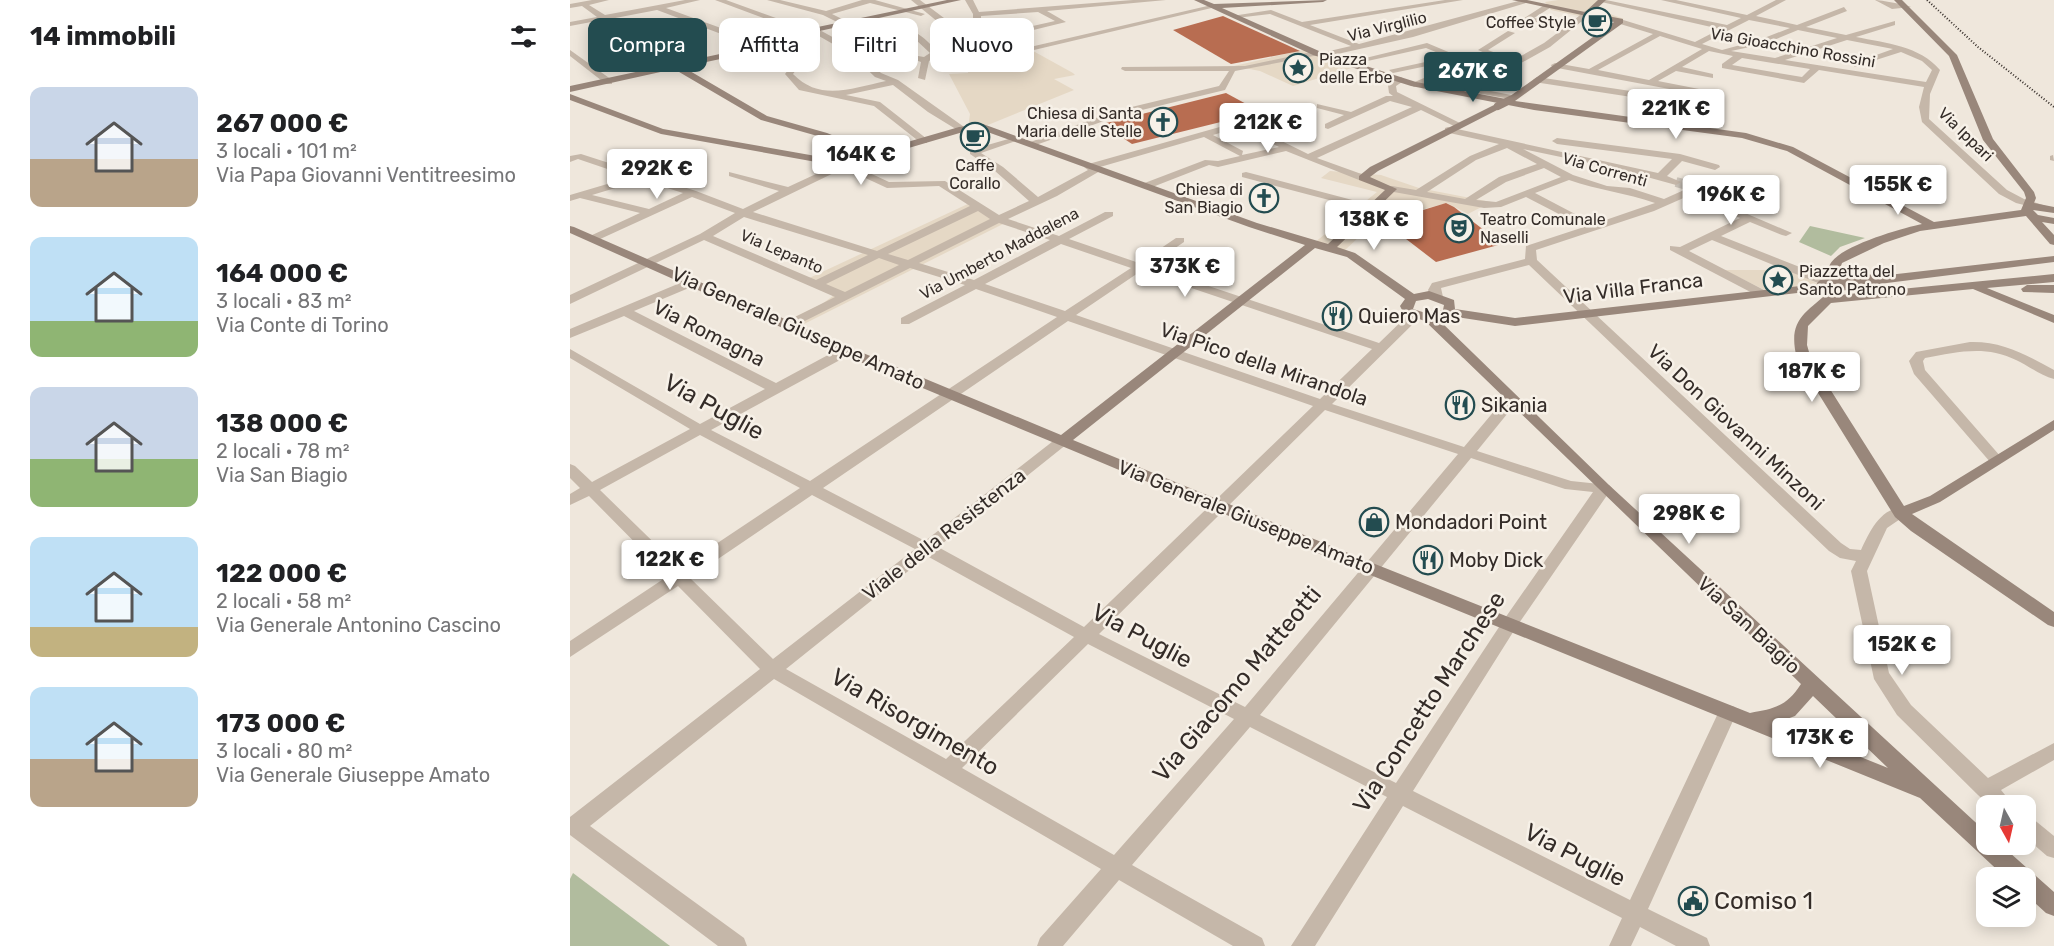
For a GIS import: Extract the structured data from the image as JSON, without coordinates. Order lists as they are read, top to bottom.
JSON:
{
  "streets": {
    "street": [
      "Via Virglilio",
      "Via Gioacchino Rossini",
      "Via Ippari",
      "Via Correnti",
      "Via Lepanto",
      "Via Umberto Maddalena",
      "Via Villa Franca",
      "Via Generale Giuseppe Amato",
      "Via Romagna",
      "Via Pico della Mirandola",
      "Via Puglie",
      "Via Don Giovanni Minzoni",
      "Viale della Resistenza",
      "Via San Biagio",
      "Via Giacomo Matteotti",
      "Via Concetto Marchese",
      "Via Risorgimento"
    ]
  },
  "crossings": [
    ["Via Gioacchino Rossini", "Via Ippari"],
    ["Via Umberto Maddalena", "Via Pico della Mirandola"],
    ["Via Villa Franca", "Via Don Giovanni Minzoni"],
    ["Via Generale Giuseppe Amato", "Viale della Resistenza"],
    ["Via Generale Giuseppe Amato", "Via San Biagio"],
    ["Via Generale Giuseppe Amato", "Via Giacomo Matteotti"],
    ["Via Generale Giuseppe Amato", "Via Concetto Marchese"],
    ["Via Pico della Mirandola", "Viale della Resistenza"],
    ["Via Pico della Mirandola", "Via San Biagio"],
    ["Via Pico della Mirandola", "Via Giacomo Matteotti"],
    ["Via Pico della Mirandola", "Via Concetto Marchese"],
    ["Via Puglie", "Viale della Resistenza"],
    ["Via Puglie", "Via Giacomo Matteotti"],
    ["Via Puglie", "Via Concetto Marchese"],
    ["Viale della Resistenza", "Via Risorgimento"],
    ["Via San Biagio", "Via Giacomo Matteotti"],
    ["Via San Biagio", "Via Concetto Marchese"],
    ["Via Giacomo Matteotti", "Via Risorgimento"]
  ],
  "places": {
    "cafe": ["Coffee Style", "Caffe Corallo"],
    "place": ["Piazza delle Erbe", "Piazzetta del Santo Patrono"],
    "church": ["Chiesa di Santa Maria delle Stelle", "Chiesa di San Biagio"],
    "theatre": ["Teatro Comunale Naselli"],
    "restaurant": ["Quiero Mas", "Sikania", "Moby Dick"],
    "shop": ["Mondadori Point"],
    "public building": ["Comiso 1"]
  },
  "north": "bottom",
  "page": {
    "heading": "14 immobili",
    "chip": [
      "Compra",
      "Affitta",
      "Filtri",
      "Nuovo"
    ],
    "price": [
      "267K €",
      "221K €",
      "212K €",
      "164K €",
      "292K €",
      "155K €",
      "196K €",
      "138K €",
      "373K €",
      "187K €",
      "298K €",
      "122K €",
      "152K €",
      "173K €"
    ],
    "list": [
      {
        "name": "267 000 €",
        "note": "3 locali · 101 m² · Via Papa Giovanni Ventitreesimo"
      },
      {
        "name": "164 000 €",
        "note": "3 locali · 83 m² · Via Conte di Torino"
      },
      {
        "name": "138 000 €",
        "note": "2 locali · 78 m² · Via San Biagio"
      },
      {
        "name": "122 000 €",
        "note": "2 locali · 58 m² · Via Generale Antonino Cascino"
      },
      {
        "name": "173 000 €",
        "note": "3 locali · 80 m² · Via Generale Giuseppe Amato"
      }
    ]
  }
}
